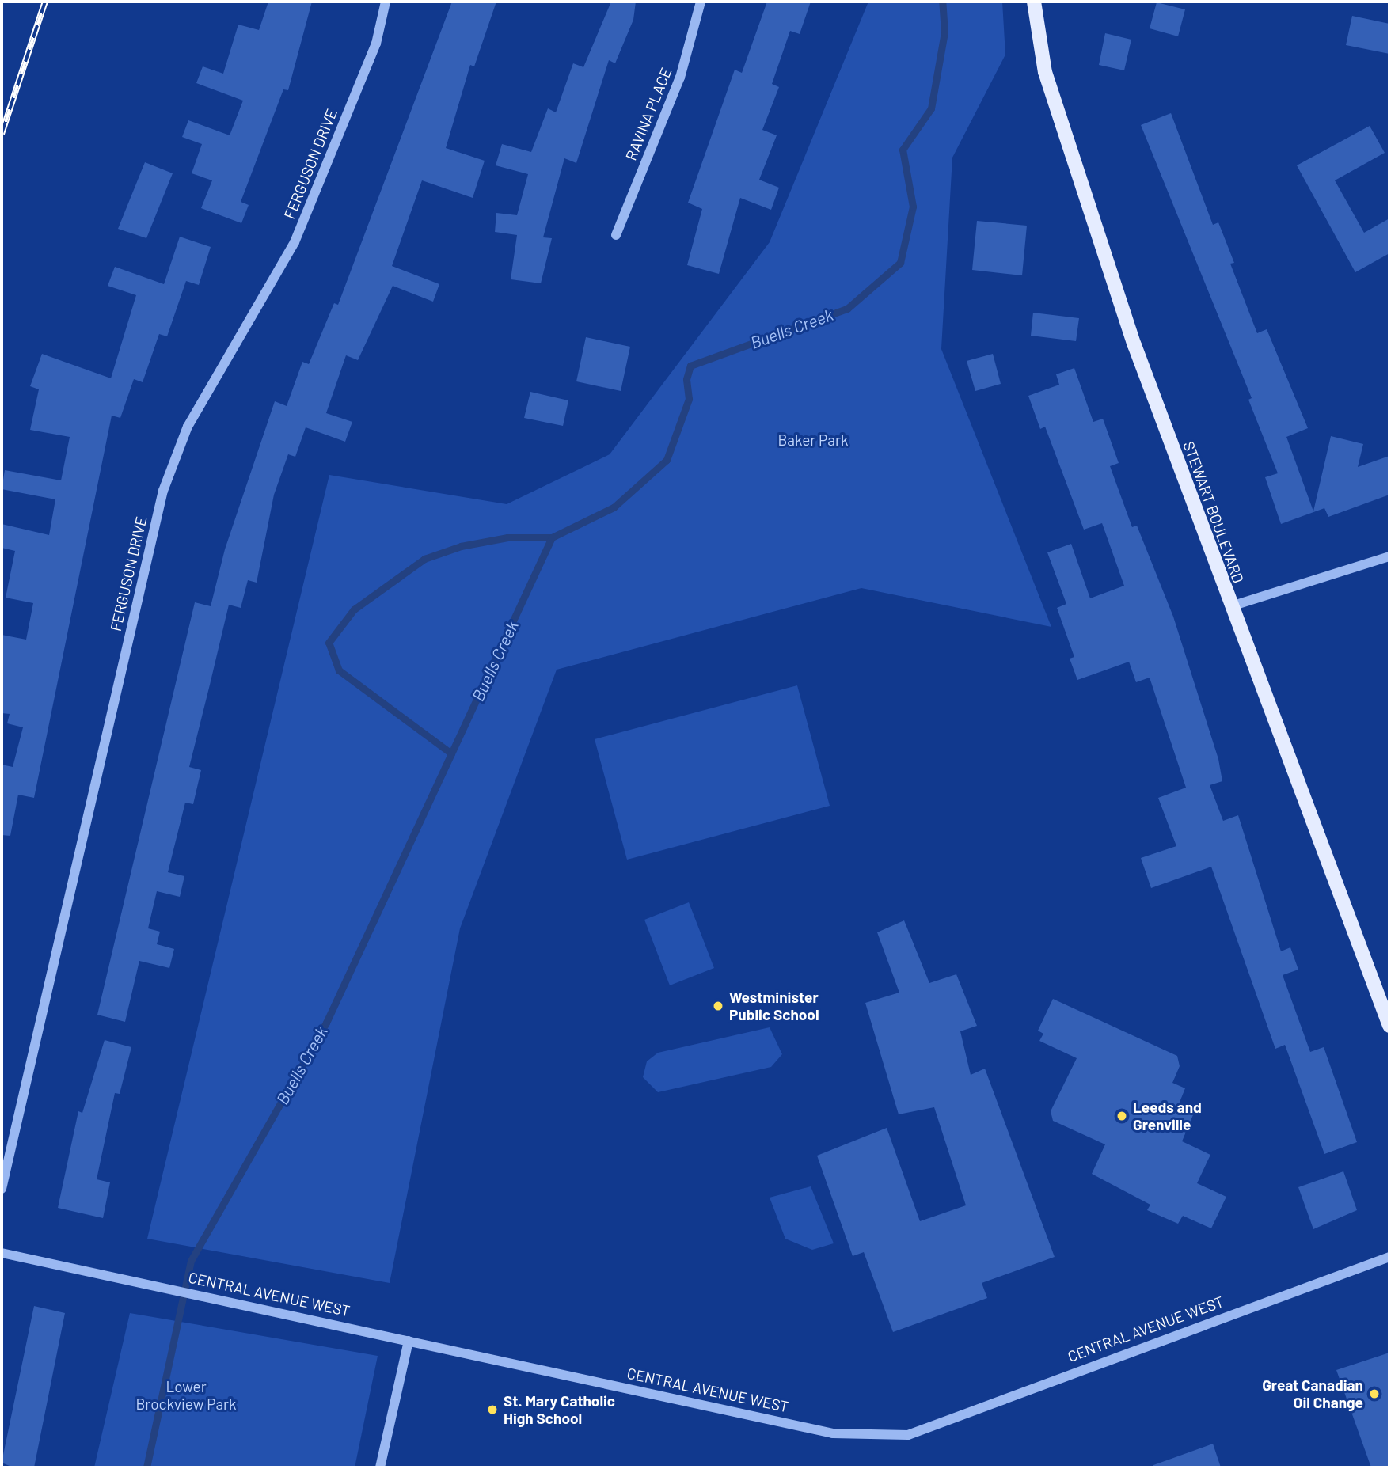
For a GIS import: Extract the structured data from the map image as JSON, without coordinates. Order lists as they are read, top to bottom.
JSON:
{
  "streets": {
    "main road": ["STEWART BOULEVARD"],
    "street": ["RAVINA PLACE", "FERGUSON DRIVE", "CENTRAL AVENUE WEST"]
  },
  "water": ["Buells Creek"],
  "parks": ["Baker Park", "Lower Brockview Park"],
  "places": [
    "Westminister Public School",
    "Leeds and Grenville",
    "Great Canadian Oil Change",
    "St. Mary Catholic High School"
  ]
}
